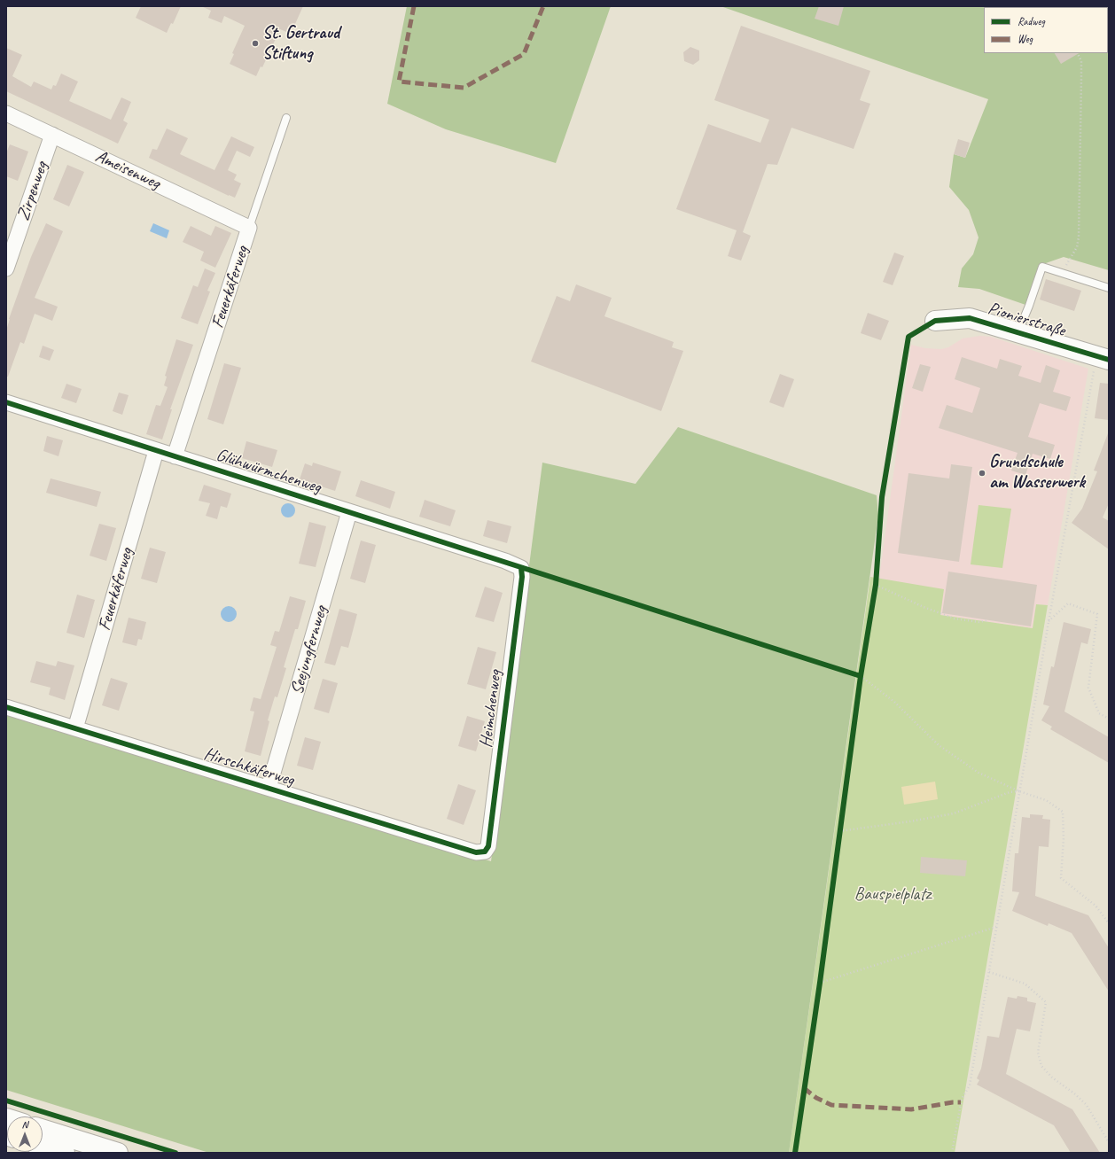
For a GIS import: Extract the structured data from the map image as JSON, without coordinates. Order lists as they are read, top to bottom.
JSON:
{
  "streets": {
    "street": [
      "Ameisenweg",
      "Zirpenweg",
      "Feuerkäferweg",
      "Pionierstraße",
      "Glühwürmchenweg",
      "Seejungfernweg",
      "Heimchenweg",
      "Hirschkäferweg"
    ]
  },
  "crossings": [
    ["Ameisenweg", "Zirpenweg"],
    ["Ameisenweg", "Feuerkäferweg"],
    ["Feuerkäferweg", "Glühwürmchenweg"],
    ["Feuerkäferweg", "Hirschkäferweg"],
    ["Glühwürmchenweg", "Seejungfernweg"],
    ["Glühwürmchenweg", "Heimchenweg"],
    ["Seejungfernweg", "Hirschkäferweg"],
    ["Heimchenweg", "Hirschkäferweg"]
  ],
  "parks": ["Bauspielplatz"],
  "places": ["St. Gertraud Stiftung", "Grundschule am Wasserwerk"],
  "legend": ["Radweg", "Weg"],
  "north": "top"
}
